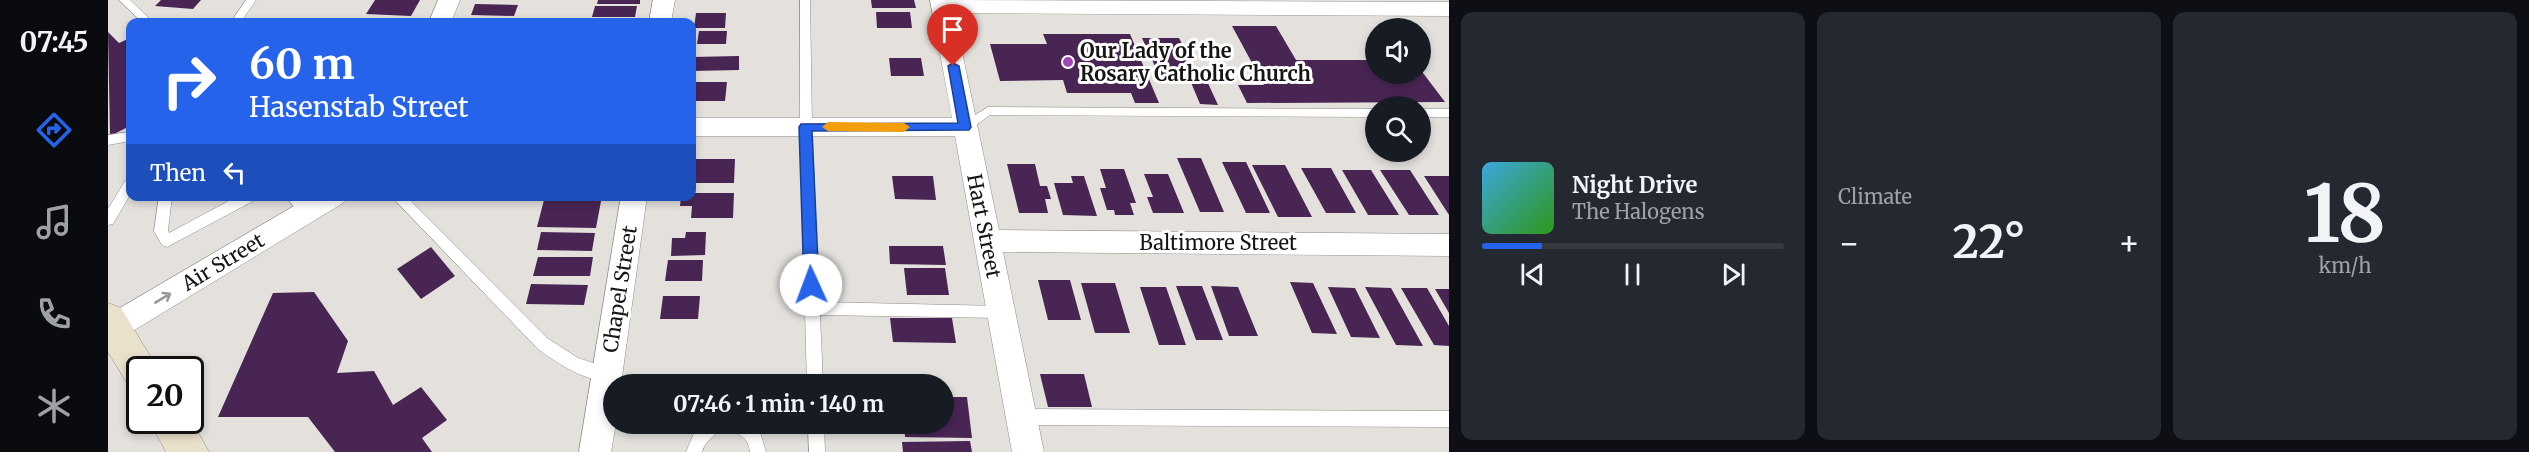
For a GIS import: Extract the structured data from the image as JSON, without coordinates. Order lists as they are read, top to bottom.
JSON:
{
  "streets": {
    "street": [
      "Hart Street",
      "Baltimore Street",
      "Air Street",
      "Chapel Street"
    ]
  },
  "crossings": [
    ["Hart Street", "Baltimore Street"]
  ],
  "one_way": ["Air Street"],
  "places": ["Our Lady of the Rosary Catholic Church"],
  "page": {
    "tabs": "07:45",
    "tile": [
      "Climate",
      ["18", "km/h"]
    ],
    "turn": ["60 m", "Hasenstab Street"],
    "then": "Then",
    "song": ["Night Drive", "The Halogens"],
    "heat": ["−", "22°", "+"],
    "limit": "20",
    "trip": "07:46 · 1 min · 140 m"
  }
}
